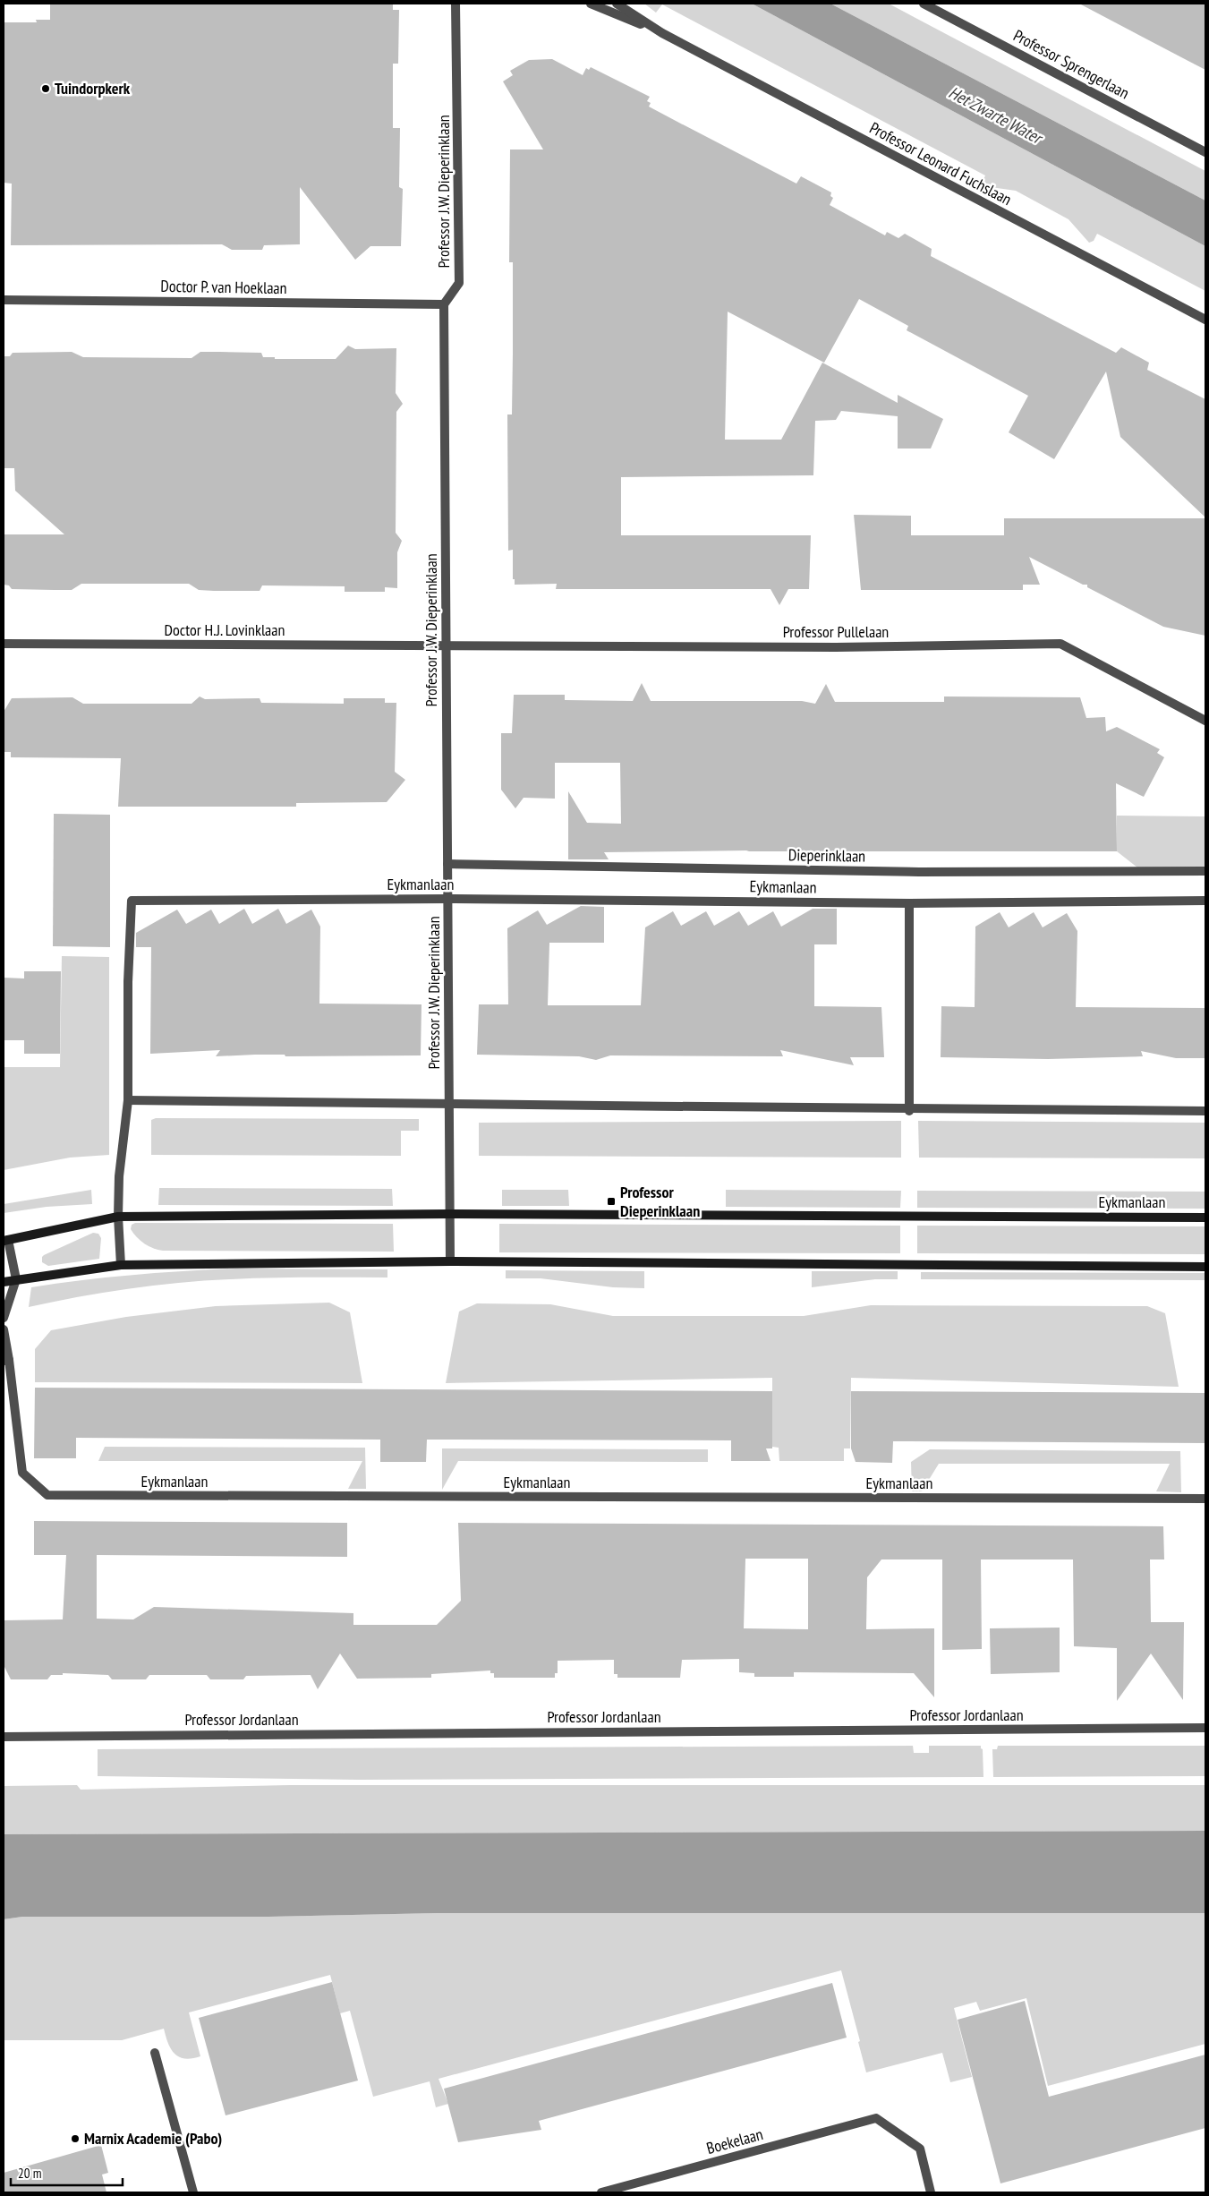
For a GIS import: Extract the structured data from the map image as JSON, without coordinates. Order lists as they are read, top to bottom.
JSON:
{
  "streets": {
    "main road": ["Eykmanlaan"],
    "street": [
      "Professor Sprengerlaan",
      "Professor Leonard Fuchslaan",
      "Professor J.W. Dieperinklaan",
      "Doctor P. van Hoeklaan",
      "Doctor H.J. Lovinklaan",
      "Professor Pullelaan",
      "Dieperinklaan",
      "Professor Jordanlaan",
      "Boekelaan"
    ]
  },
  "crossings": [
    ["Professor J.W. Dieperinklaan", "Doctor P. van Hoeklaan"],
    ["Professor J.W. Dieperinklaan", "Doctor H.J. Lovinklaan"],
    ["Professor J.W. Dieperinklaan", "Professor Pullelaan"],
    ["Professor J.W. Dieperinklaan", "Dieperinklaan"],
    ["Professor J.W. Dieperinklaan", "Eykmanlaan"],
    ["Doctor H.J. Lovinklaan", "Professor Pullelaan"]
  ],
  "water": ["Het Zwarte Water"],
  "places": {
    "other": ["Tuindorpkerk", "Marnix Academie (Pabo)"],
    "transit": ["Professor Dieperinklaan"]
  },
  "scale_bar": "20 m"
}
